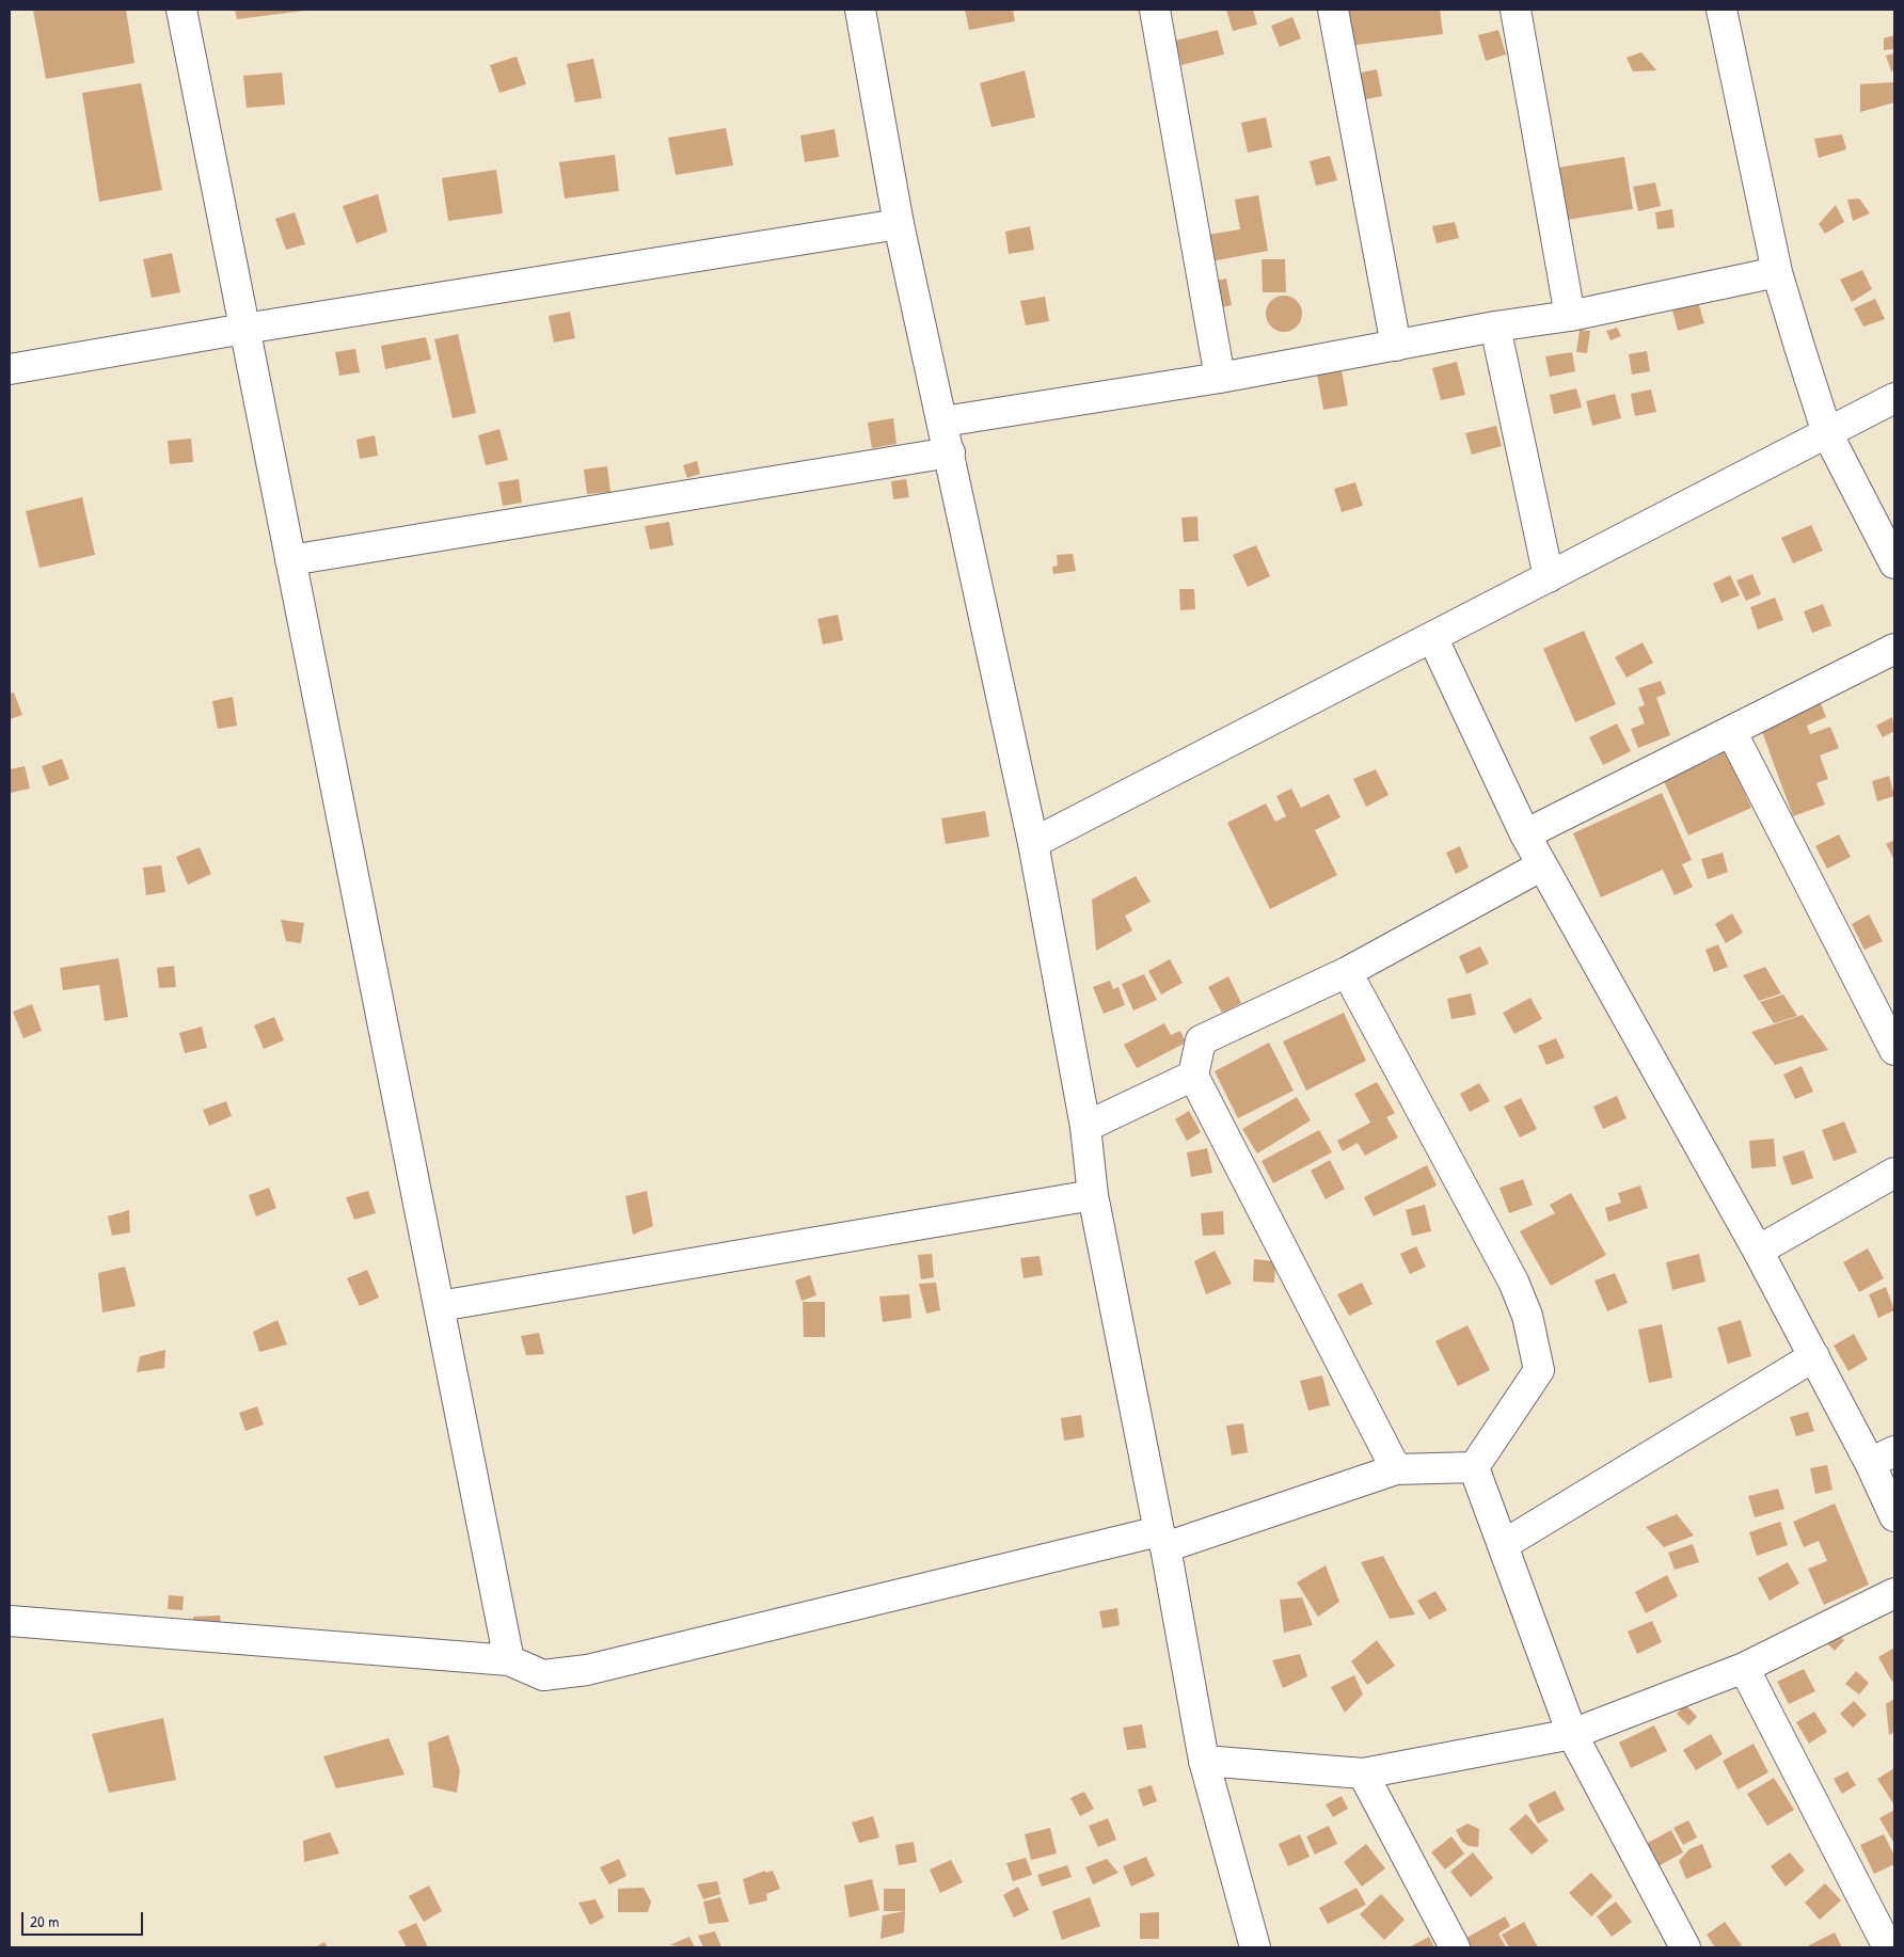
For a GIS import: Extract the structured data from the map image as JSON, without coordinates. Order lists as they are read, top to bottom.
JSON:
{
  "scale_bar": "20 m"
}
